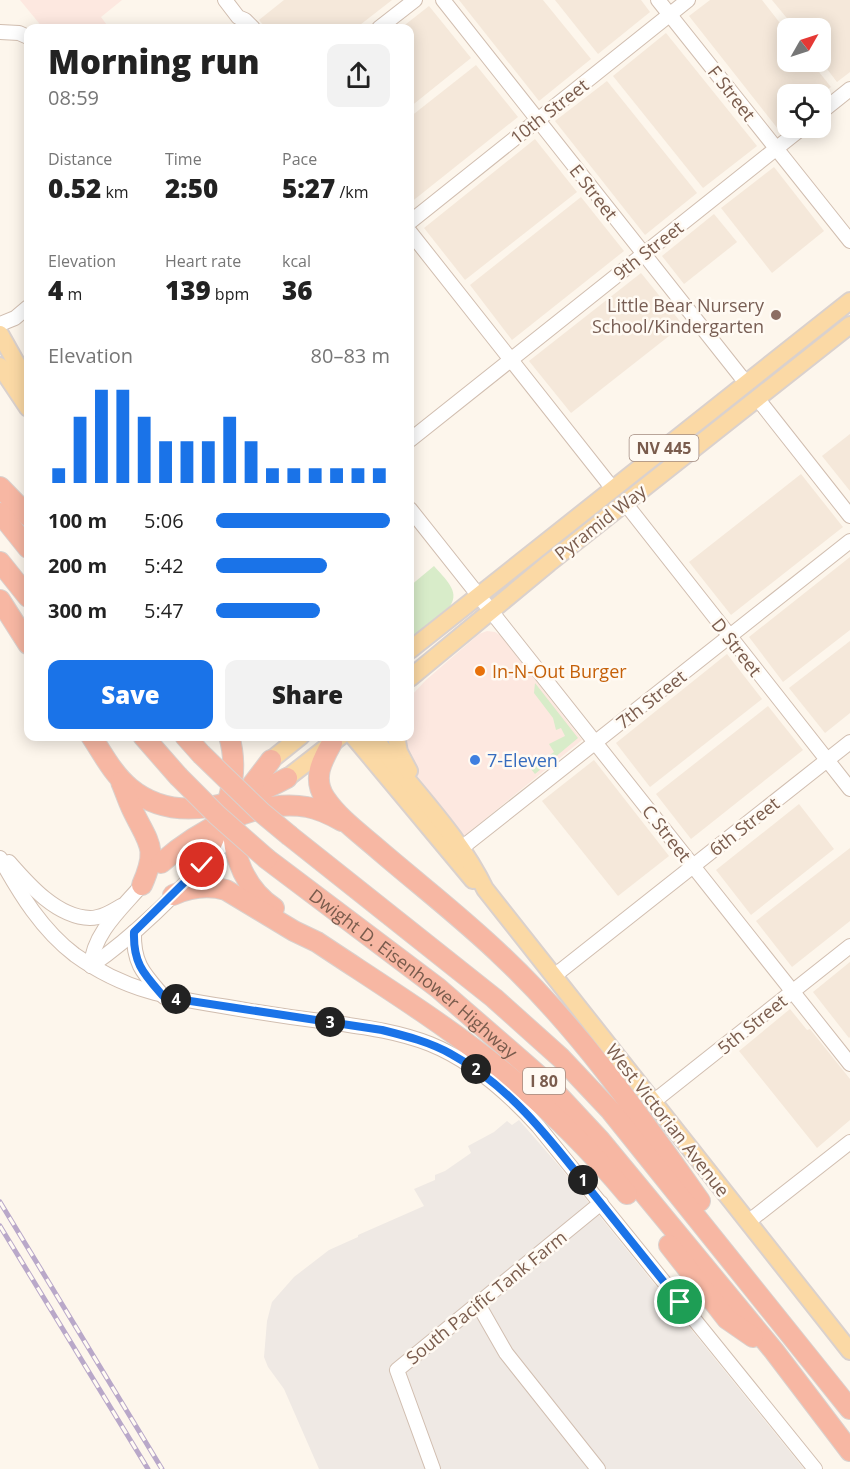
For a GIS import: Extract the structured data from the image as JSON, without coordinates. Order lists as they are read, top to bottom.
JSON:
{
  "streets": {
    "highway": ["Dwight D. Eisenhower Highway", "I 80"],
    "main road": ["NV 445", "Pyramid Way", "West Victorian Avenue"],
    "street": [
      "F Street",
      "10th Street",
      "E Street",
      "9th Street",
      "D Street",
      "7th Street",
      "6th Street",
      "C Street",
      "5th Street",
      "South Pacific Tank Farm"
    ]
  },
  "crossings": [
    ["F Street", "10th Street"],
    ["F Street", "9th Street"],
    ["10th Street", "E Street"],
    ["E Street", "9th Street"],
    ["E Street", "Pyramid Way"],
    ["Pyramid Way", "D Street"],
    ["Pyramid Way", "C Street"],
    ["D Street", "7th Street"],
    ["D Street", "6th Street"],
    ["7th Street", "C Street"],
    ["7th Street", "West Victorian Avenue"],
    ["6th Street", "C Street"],
    ["6th Street", "West Victorian Avenue"],
    ["C Street", "5th Street"],
    ["5th Street", "West Victorian Avenue"]
  ],
  "places": ["Little Bear Nursery School/Kindergarten", "In-N-Out Burger", "7-Eleven"],
  "north": "top right",
  "page": {
    "heading": ["Morning run", "08:59"],
    "stats": [
      ["Distance", "0.52 km"],
      ["Time", "2:50"],
      ["Pace", "5:27 /km"],
      ["Elevation", "4 m"],
      ["Heart rate", "139 bpm"],
      ["kcal", "36"]
    ],
    "chart": ["Elevation", "80–83 m"],
    "list": [
      {
        "name": "100 m",
        "note": "5:06"
      },
      {
        "name": "200 m",
        "note": "5:42"
      },
      {
        "name": "300 m",
        "note": "5:47"
      }
    ],
    "buttons": ["Save", "Share"],
    "pins": [
      "4",
      "3",
      "2",
      "1"
    ]
  }
}
